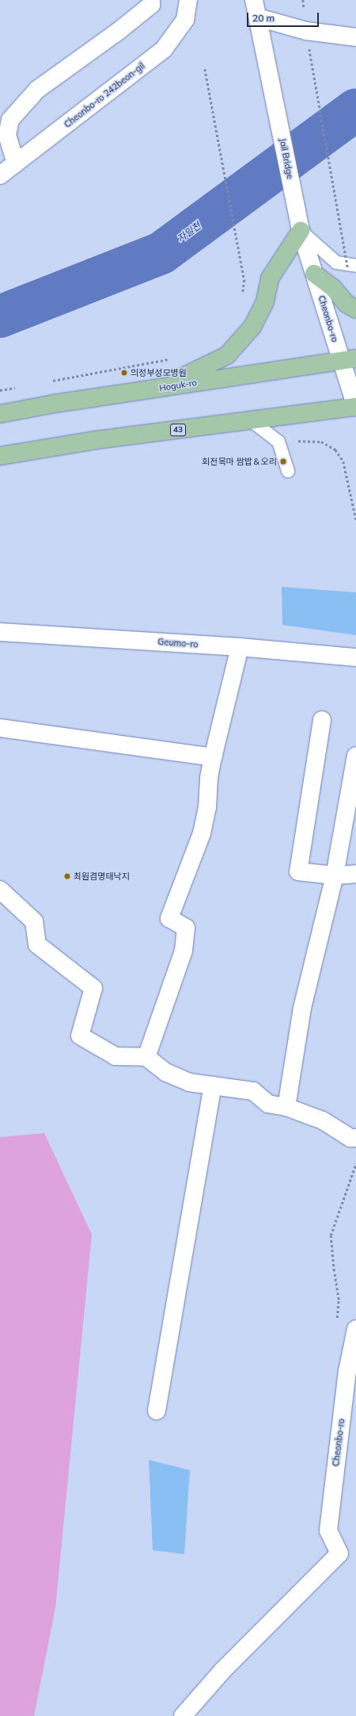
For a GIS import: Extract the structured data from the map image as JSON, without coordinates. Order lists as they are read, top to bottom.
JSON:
{
  "streets": {
    "main road": ["Hoguk-ro", "43"],
    "street": [
      "Cheonbo-ro 242beon-gil",
      "Jail Bridge",
      "Cheonbo-ro",
      "Geumo-ro"
    ]
  },
  "crossings": [
    ["Jail Bridge", "Cheonbo-ro"],
    ["Cheonbo-ro", "Hoguk-ro"],
    ["Cheonbo-ro", "43"]
  ],
  "water": ["자일천"],
  "places": ["의정부성모병원", "회전목마 쌈밥＆오리", "최원겸명태낙지"],
  "scale_bar": "20 m"
}
